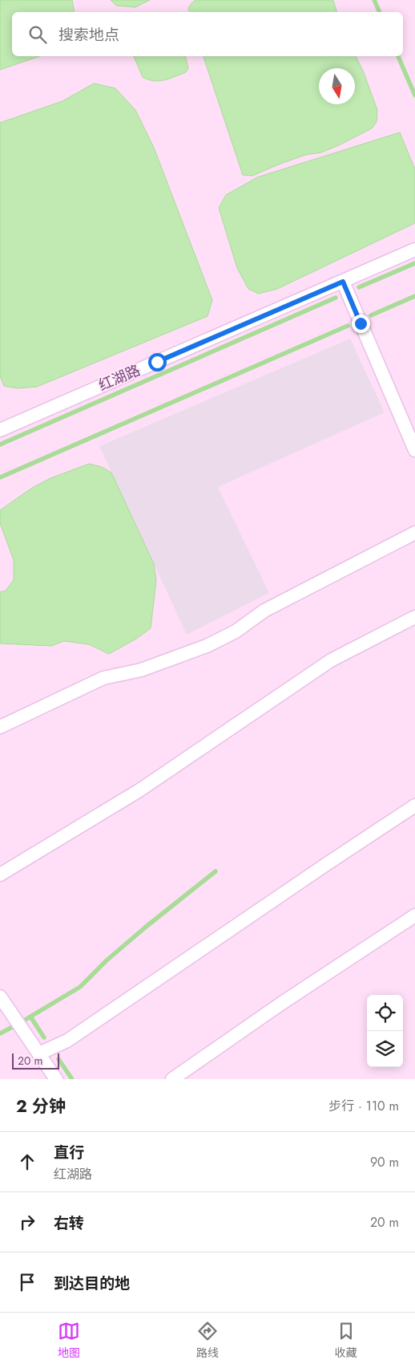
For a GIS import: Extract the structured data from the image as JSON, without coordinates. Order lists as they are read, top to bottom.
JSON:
{
  "streets": {
    "street": ["红湖路"]
  },
  "scale_bar": "20 m",
  "north": "bottom",
  "page": {
    "search": "搜索地点",
    "scale": "20 m",
    "heading": ["2 分钟", "步行 · 110 m"],
    "list": [
      ["直行", "红湖路", "90 m"],
      ["右转", "20 m"],
      "到达目的地"
    ],
    "nav": ["地图", "路线", "收藏"]
  }
}
